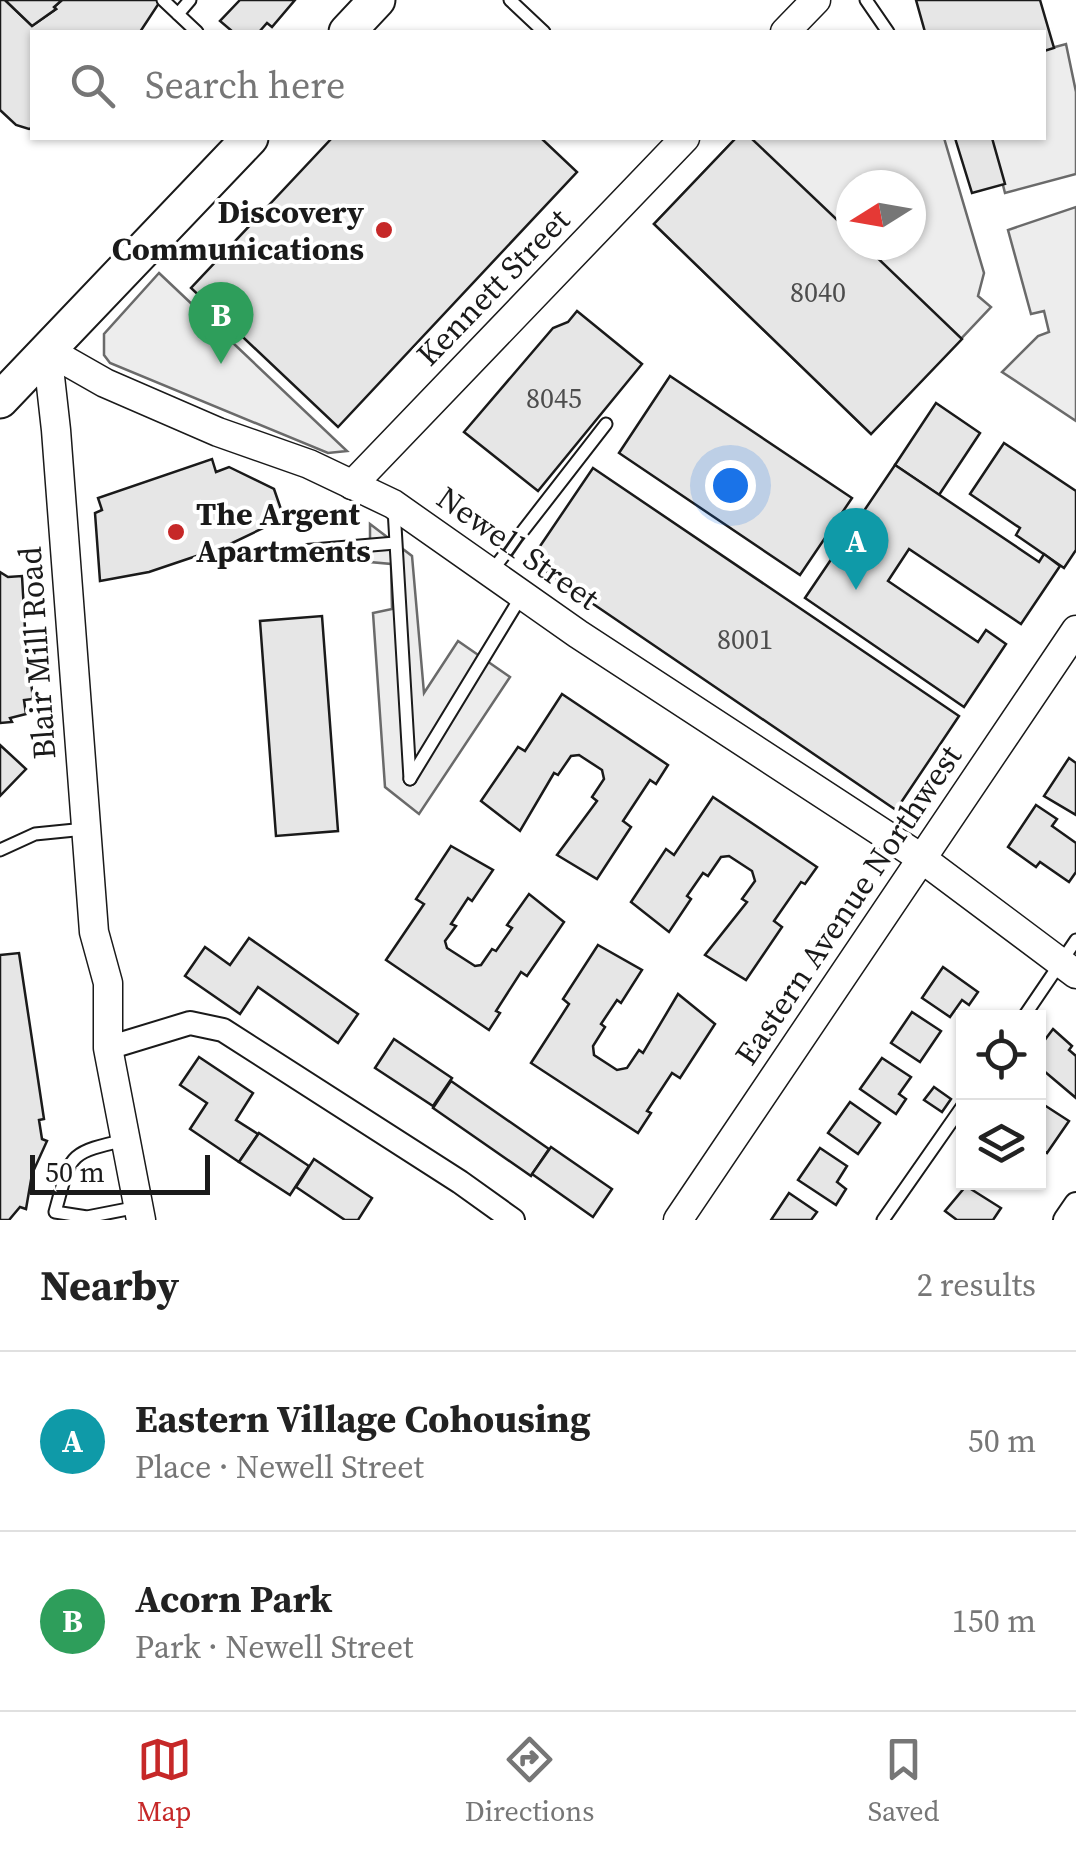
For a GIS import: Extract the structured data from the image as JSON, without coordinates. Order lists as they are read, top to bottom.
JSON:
{
  "streets": {
    "street": [
      "Kennett Street",
      "Newell Street",
      "Blair Mill Road",
      "Eastern Avenue Northwest"
    ]
  },
  "crossings": [
    ["Kennett Street", "Newell Street"],
    ["Newell Street", "Blair Mill Road"],
    ["Newell Street", "Eastern Avenue Northwest"]
  ],
  "places": ["Discovery Communications", "The Argent Apartments"],
  "house_numbers": ["8040", "8045", "8001"],
  "scale_bar": "50 m",
  "north": "left",
  "page": {
    "search": "Search here",
    "pins": ["B", "A"],
    "scale": "50 m",
    "heading": ["Nearby", "2 results"],
    "list": [
      {
        "mark": "A",
        "name": "Eastern Village Cohousing",
        "note": "Place · Newell Street",
        "value": "50 m"
      },
      {
        "mark": "B",
        "name": "Acorn Park",
        "note": "Park · Newell Street",
        "value": "150 m"
      }
    ],
    "nav": ["Map", "Directions", "Saved"]
  }
}
